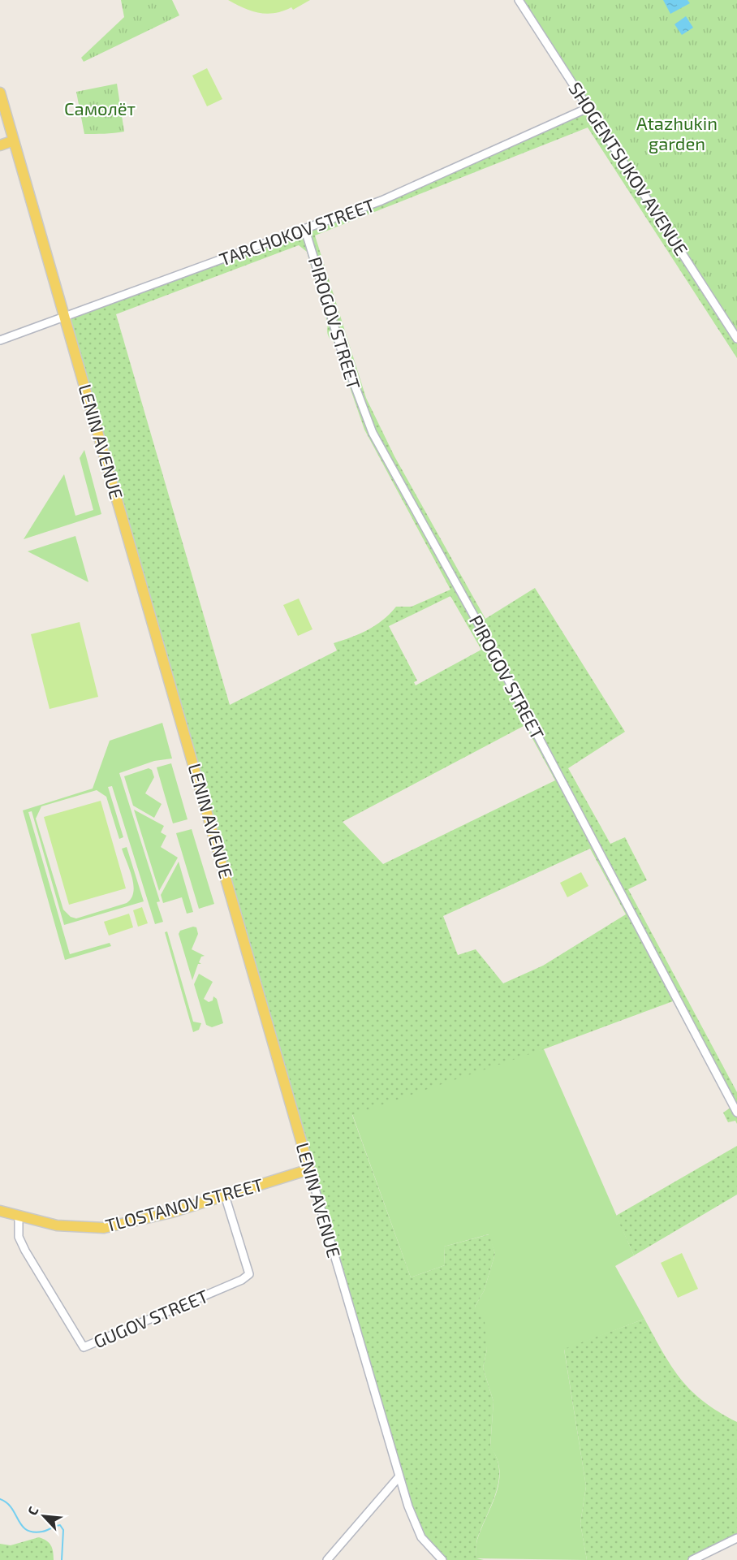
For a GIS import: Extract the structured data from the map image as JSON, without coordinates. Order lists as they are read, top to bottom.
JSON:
{
  "streets": {
    "main road": ["LENIN AVENUE", "TLOSTANOV STREET"],
    "street": [
      "SHOGENTSUKOV AVENUE",
      "TARCHOKOV STREET",
      "PIROGOV STREET",
      "GUGOV STREET"
    ]
  },
  "crossings": [
    ["SHOGENTSUKOV AVENUE", "TARCHOKOV STREET"],
    ["TARCHOKOV STREET", "PIROGOV STREET"],
    ["TARCHOKOV STREET", "LENIN AVENUE"],
    ["LENIN AVENUE", "TLOSTANOV STREET"],
    ["TLOSTANOV STREET", "GUGOV STREET"]
  ],
  "parks": ["Самолёт", "Atazhukin garden"],
  "north": "top left"
}
